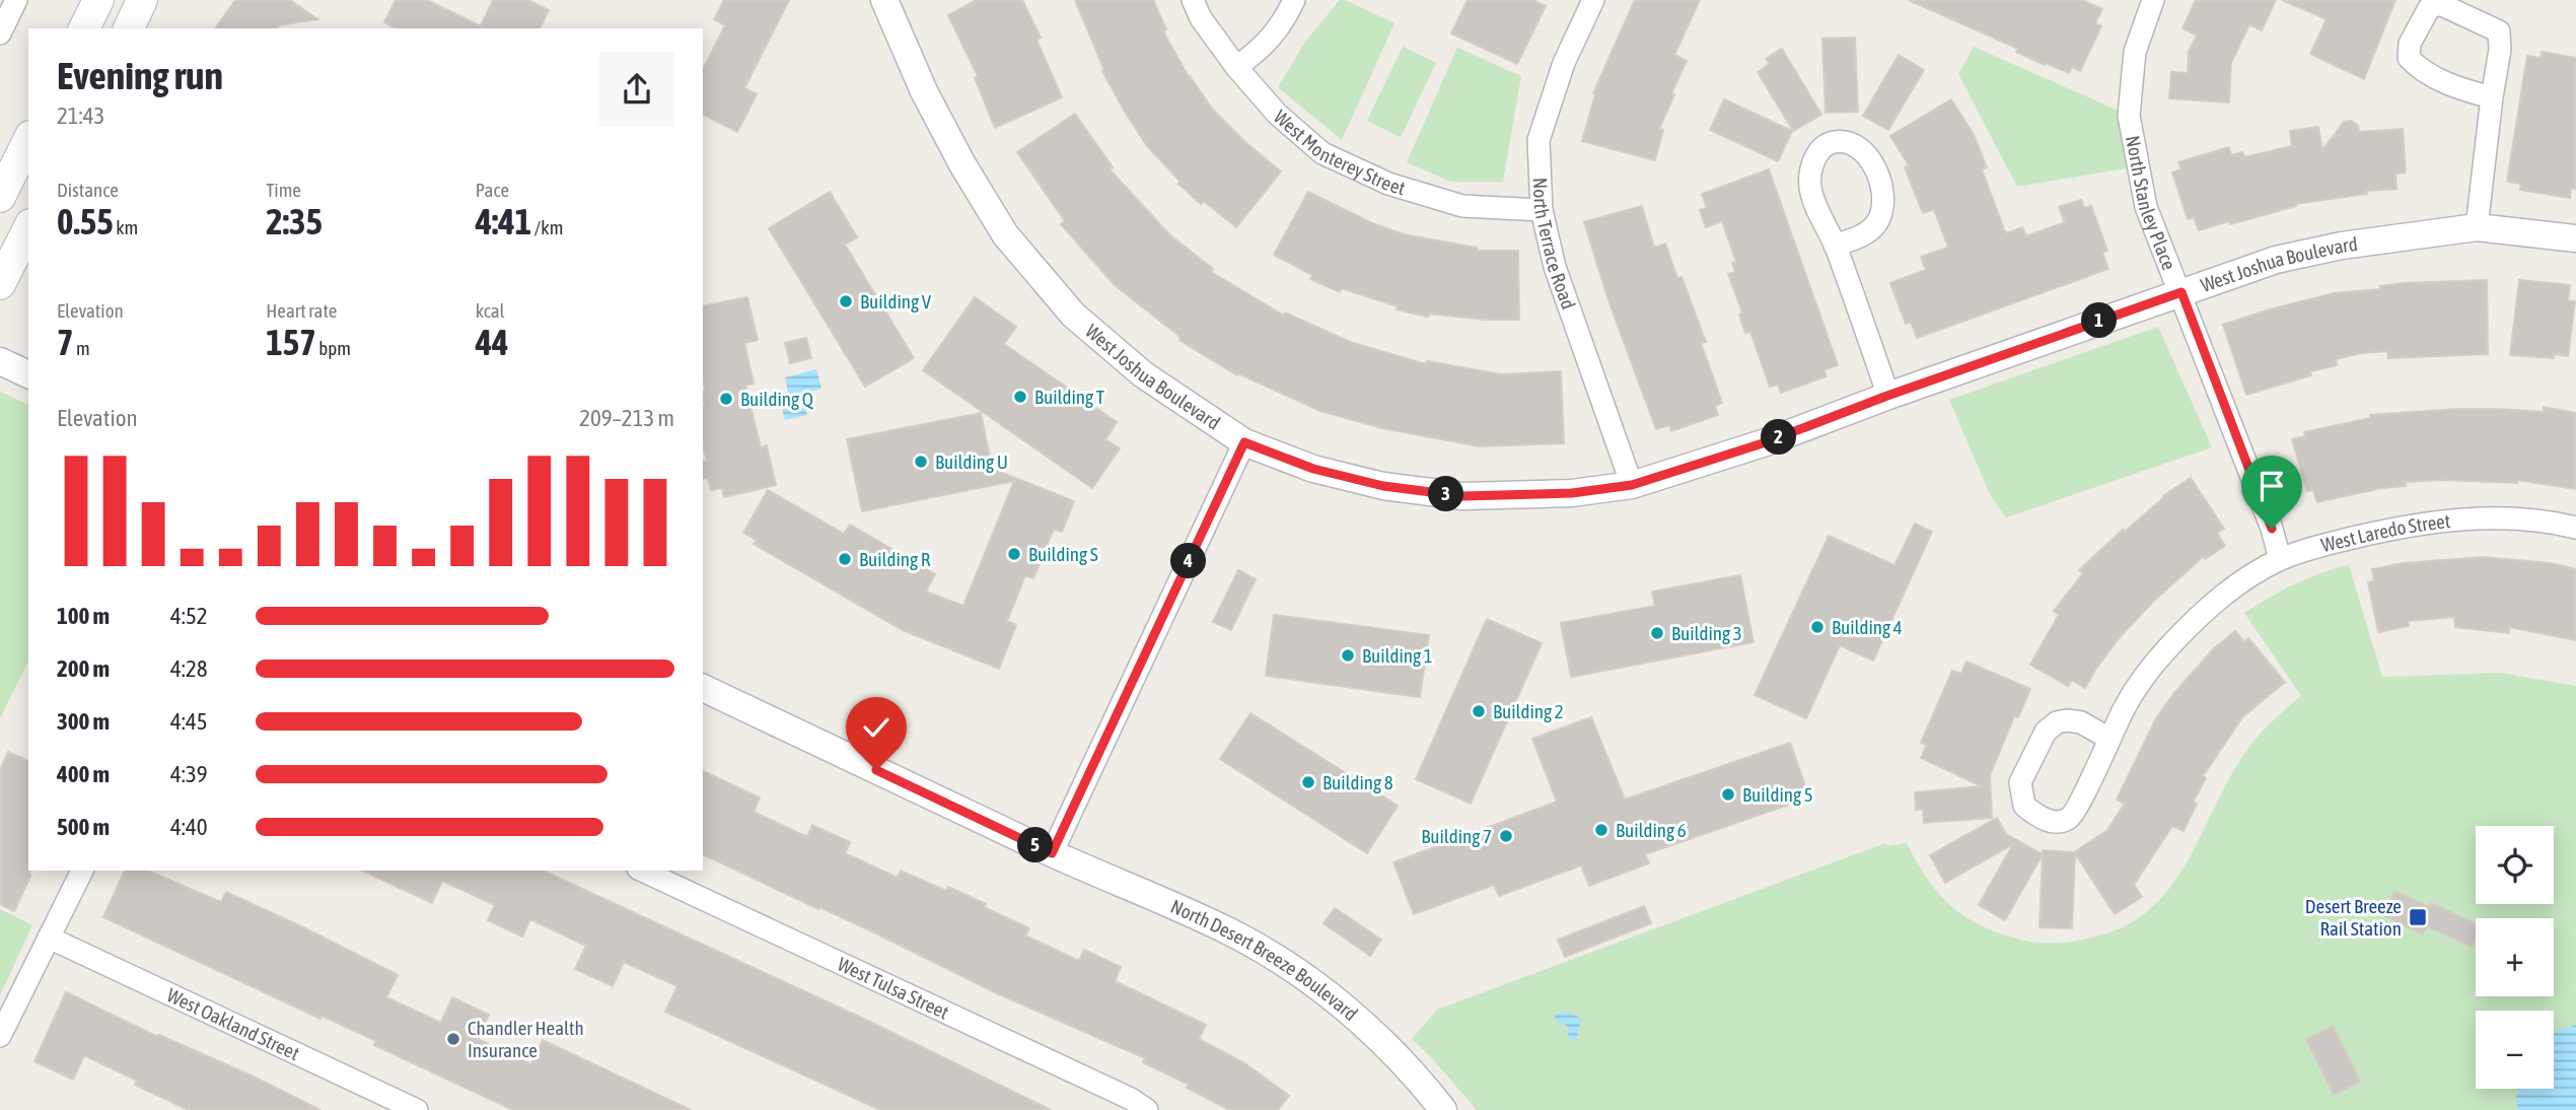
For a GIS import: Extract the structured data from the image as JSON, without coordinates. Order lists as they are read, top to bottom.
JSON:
{
  "streets": {
    "street": [
      "West Monterey Street",
      "North Stanley Place",
      "North Terrace Road",
      "West Joshua Boulevard",
      "West Laredo Street",
      "North Desert Breeze Boulevard",
      "West Tulsa Street",
      "West Oakland Street"
    ]
  },
  "crossings": [
    ["West Monterey Street", "North Terrace Road"],
    ["North Stanley Place", "West Joshua Boulevard"],
    ["North Stanley Place", "West Laredo Street"],
    ["North Terrace Road", "West Joshua Boulevard"]
  ],
  "places": {
    "other": [
      "Building V",
      "Building T",
      "Building Q",
      "Building U",
      "Building S",
      "Building R",
      "Building 4",
      "Building 3",
      "Building 1",
      "Building 2",
      "Building 8",
      "Building 5",
      "Building 6",
      "Building 7",
      "Chandler Health Insurance"
    ],
    "transit": ["Desert Breeze Rail Station"]
  },
  "page": {
    "heading": ["Evening run", "21:43"],
    "stats": [
      ["Distance", "0.55 km"],
      ["Time", "2:35"],
      ["Pace", "4:41 /km"],
      ["Elevation", "7 m"],
      ["Heart rate", "157 bpm"],
      ["kcal", "44"]
    ],
    "pins": [
      "1",
      "2",
      "3",
      "4",
      "5"
    ],
    "chart": ["Elevation", "209–213 m"],
    "list": [
      {
        "name": "100 m",
        "note": "4:52"
      },
      {
        "name": "200 m",
        "note": "4:28"
      },
      {
        "name": "300 m",
        "note": "4:45"
      },
      {
        "name": "400 m",
        "note": "4:39"
      },
      {
        "name": "500 m",
        "note": "4:40"
      }
    ],
    "map_buttons": ["+", "−"]
  }
}
